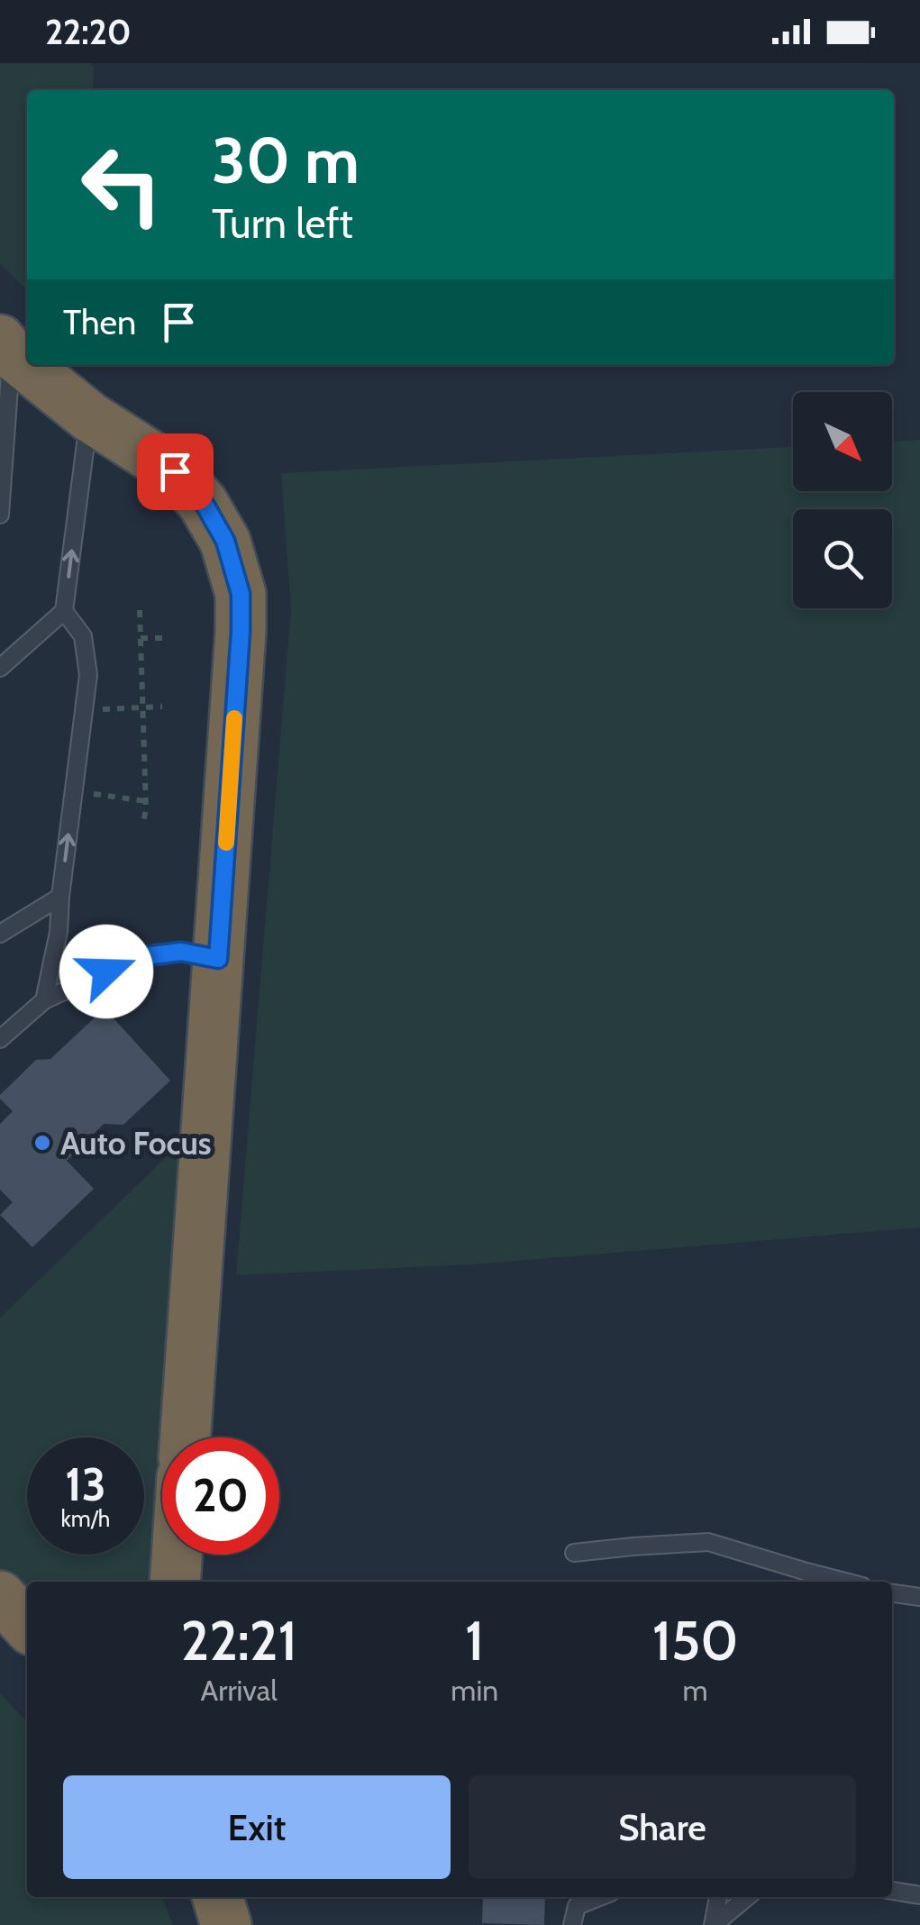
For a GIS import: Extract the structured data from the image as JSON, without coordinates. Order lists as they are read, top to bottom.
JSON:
{
  "places": ["Auto Focus"],
  "north": "bottom right",
  "page": {
    "status": "22:20",
    "turn": ["30 m", "Turn left"],
    "then": "Then",
    "speed": "13 km/h",
    "limit": "20",
    "eta": [
      "22:21",
      "Arrival",
      "1",
      "min",
      "150",
      "m"
    ],
    "buttons": ["Exit", "Share"]
  }
}
